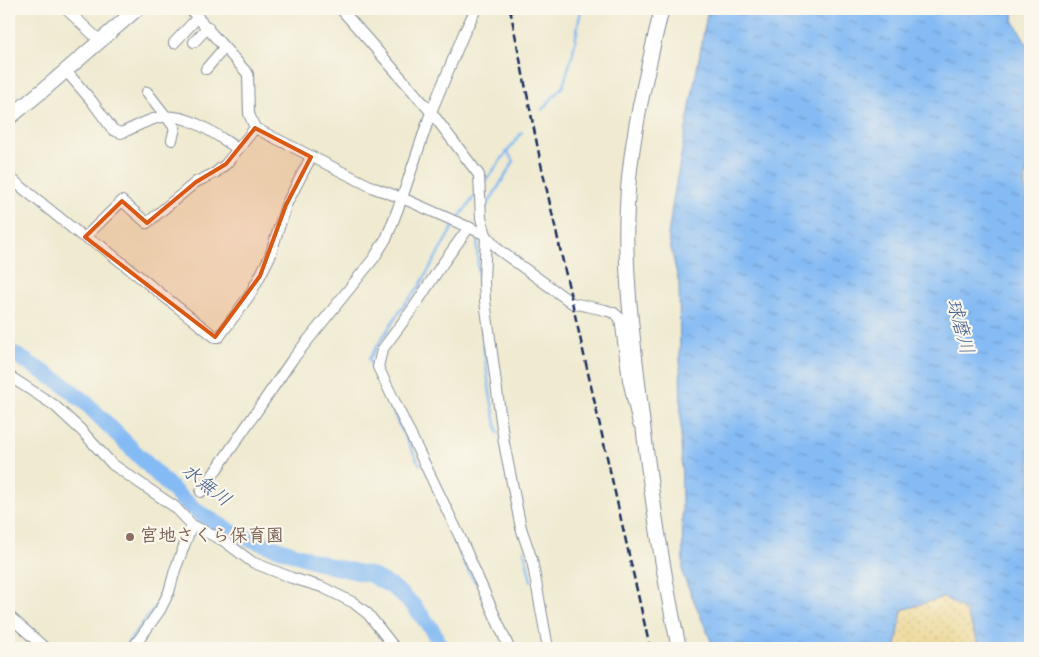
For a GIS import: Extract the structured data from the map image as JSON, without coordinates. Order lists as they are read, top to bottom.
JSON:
{
  "water": ["球磨川", "水無川"],
  "places": ["宮地さくら保育園"]
}
